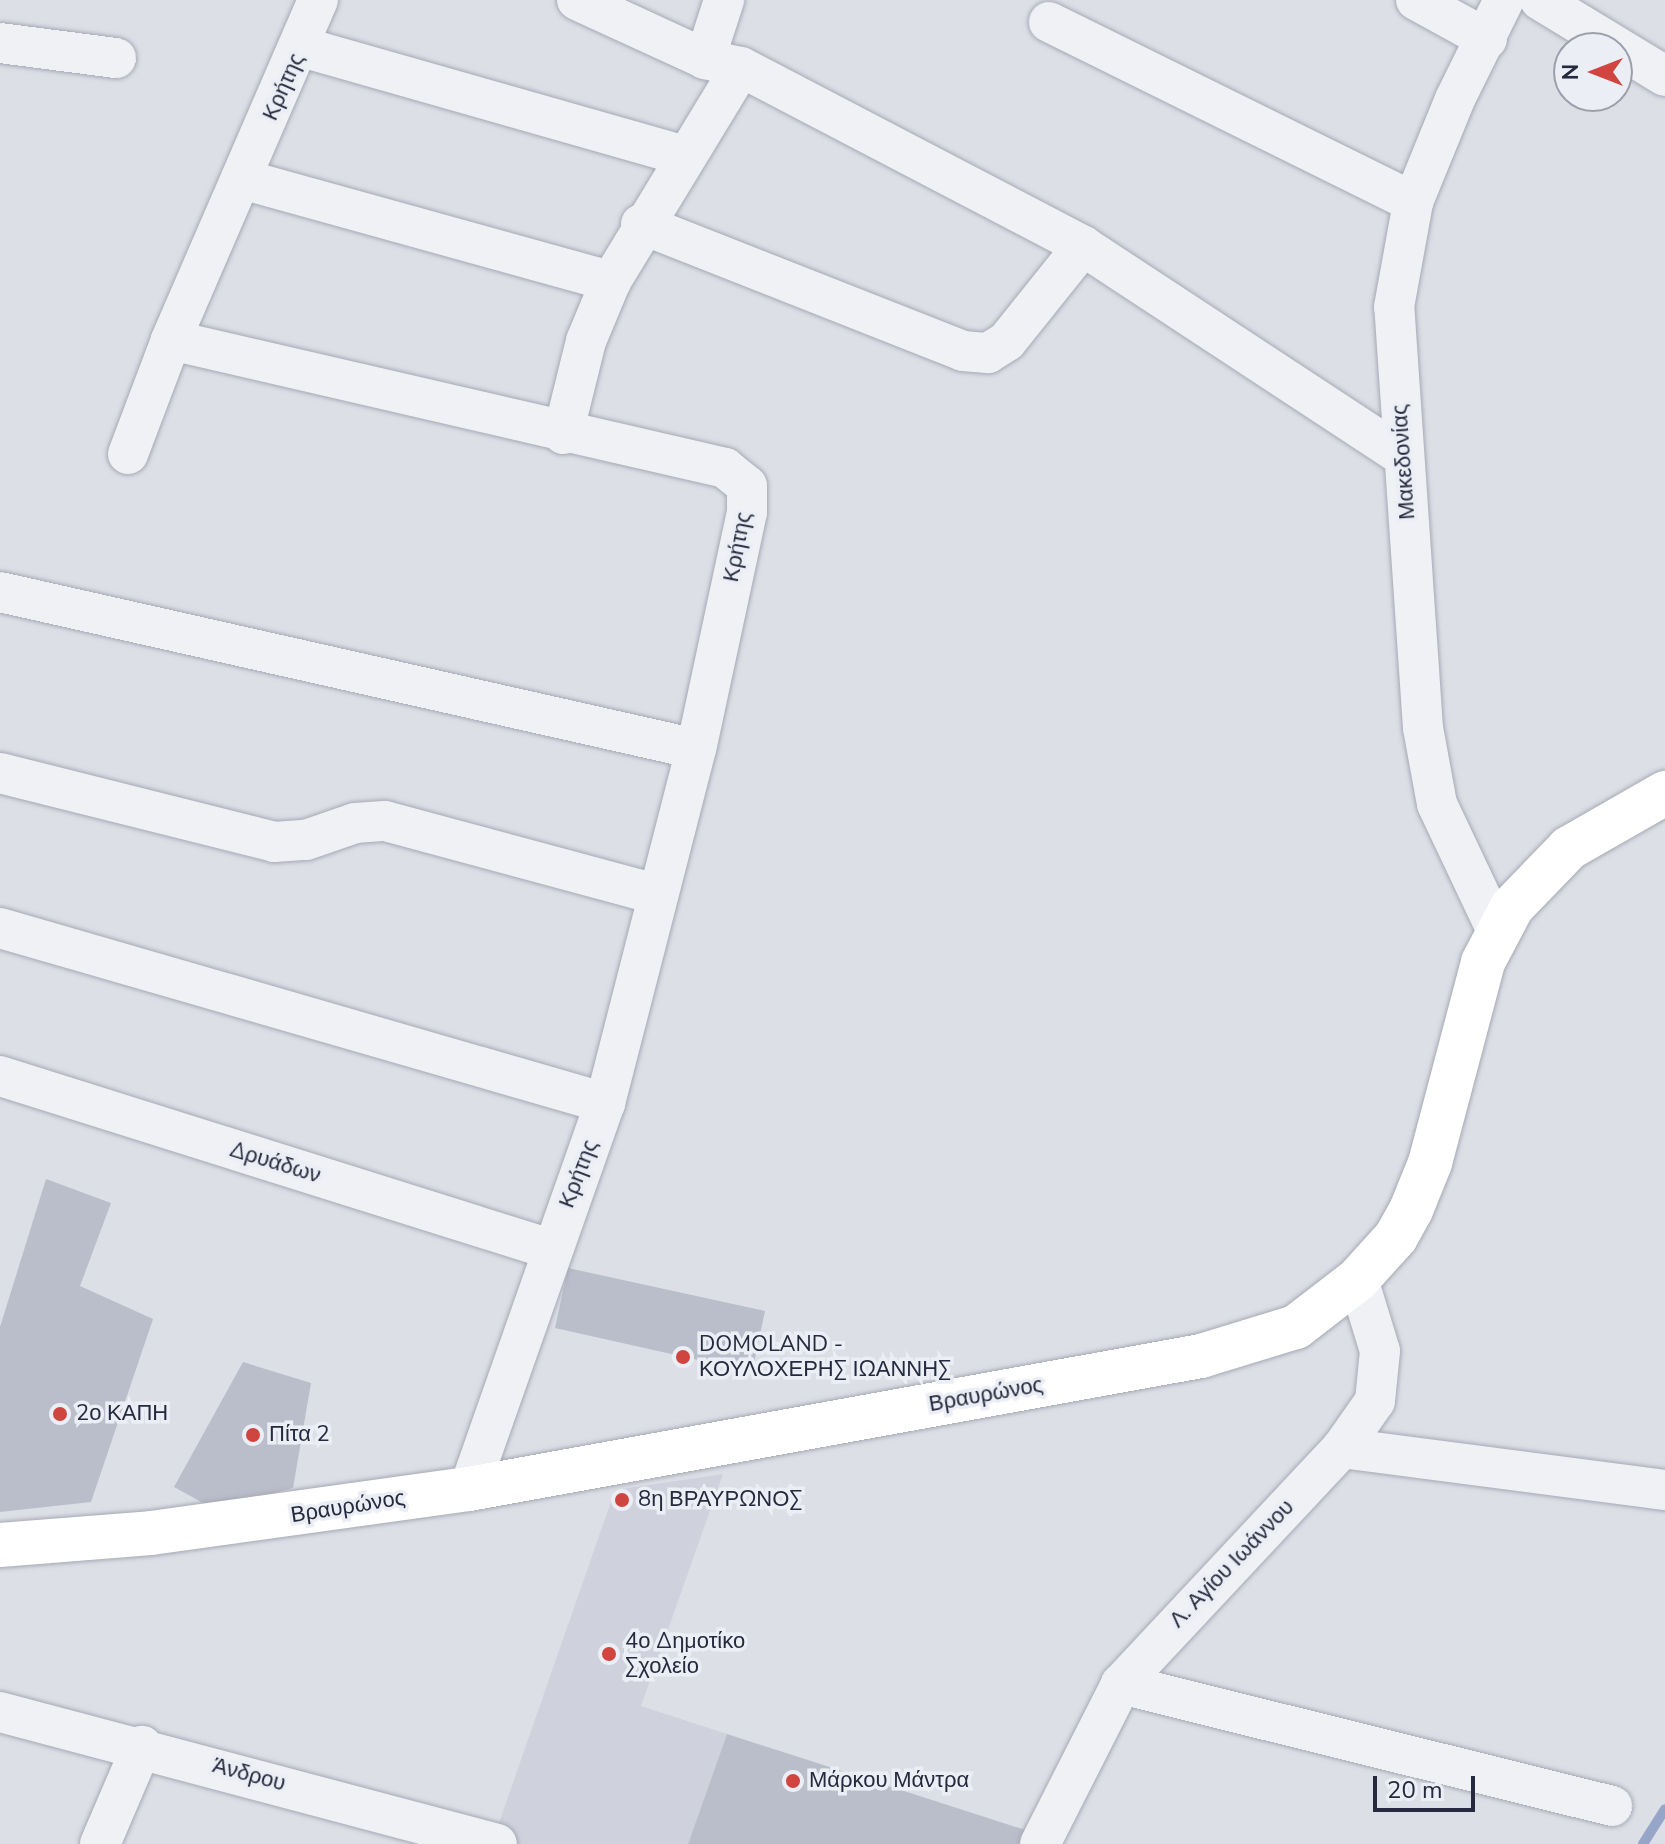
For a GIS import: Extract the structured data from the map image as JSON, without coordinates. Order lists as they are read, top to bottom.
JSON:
{
  "streets": {
    "main road": ["Βραυρώνος"],
    "street": [
      "Κρήτης",
      "Μακεδονίας",
      "Δρυάδων",
      "Λ. Αγίου Ιωάννου",
      "Άνδρου"
    ]
  },
  "crossings": [
    ["Κρήτης", "Δρυάδων"],
    ["Κρήτης", "Βραυρώνος"],
    ["Μακεδονίας", "Βραυρώνος"],
    ["Βραυρώνος", "Λ. Αγίου Ιωάννου"]
  ],
  "places": [
    "DOMOLAND - ΚΟΥΛΟΧΕΡΗΣ ΙΩΑΝΝΗΣ",
    "2ο ΚΑΠΗ",
    "Πίτα 2",
    "8η ΒΡΑΥΡΩΝΟΣ",
    "4ο Δημοτίκο Σχολείο",
    "Μάρκου Μάντρα"
  ],
  "scale_bar": "20 m",
  "north": "left"
}
